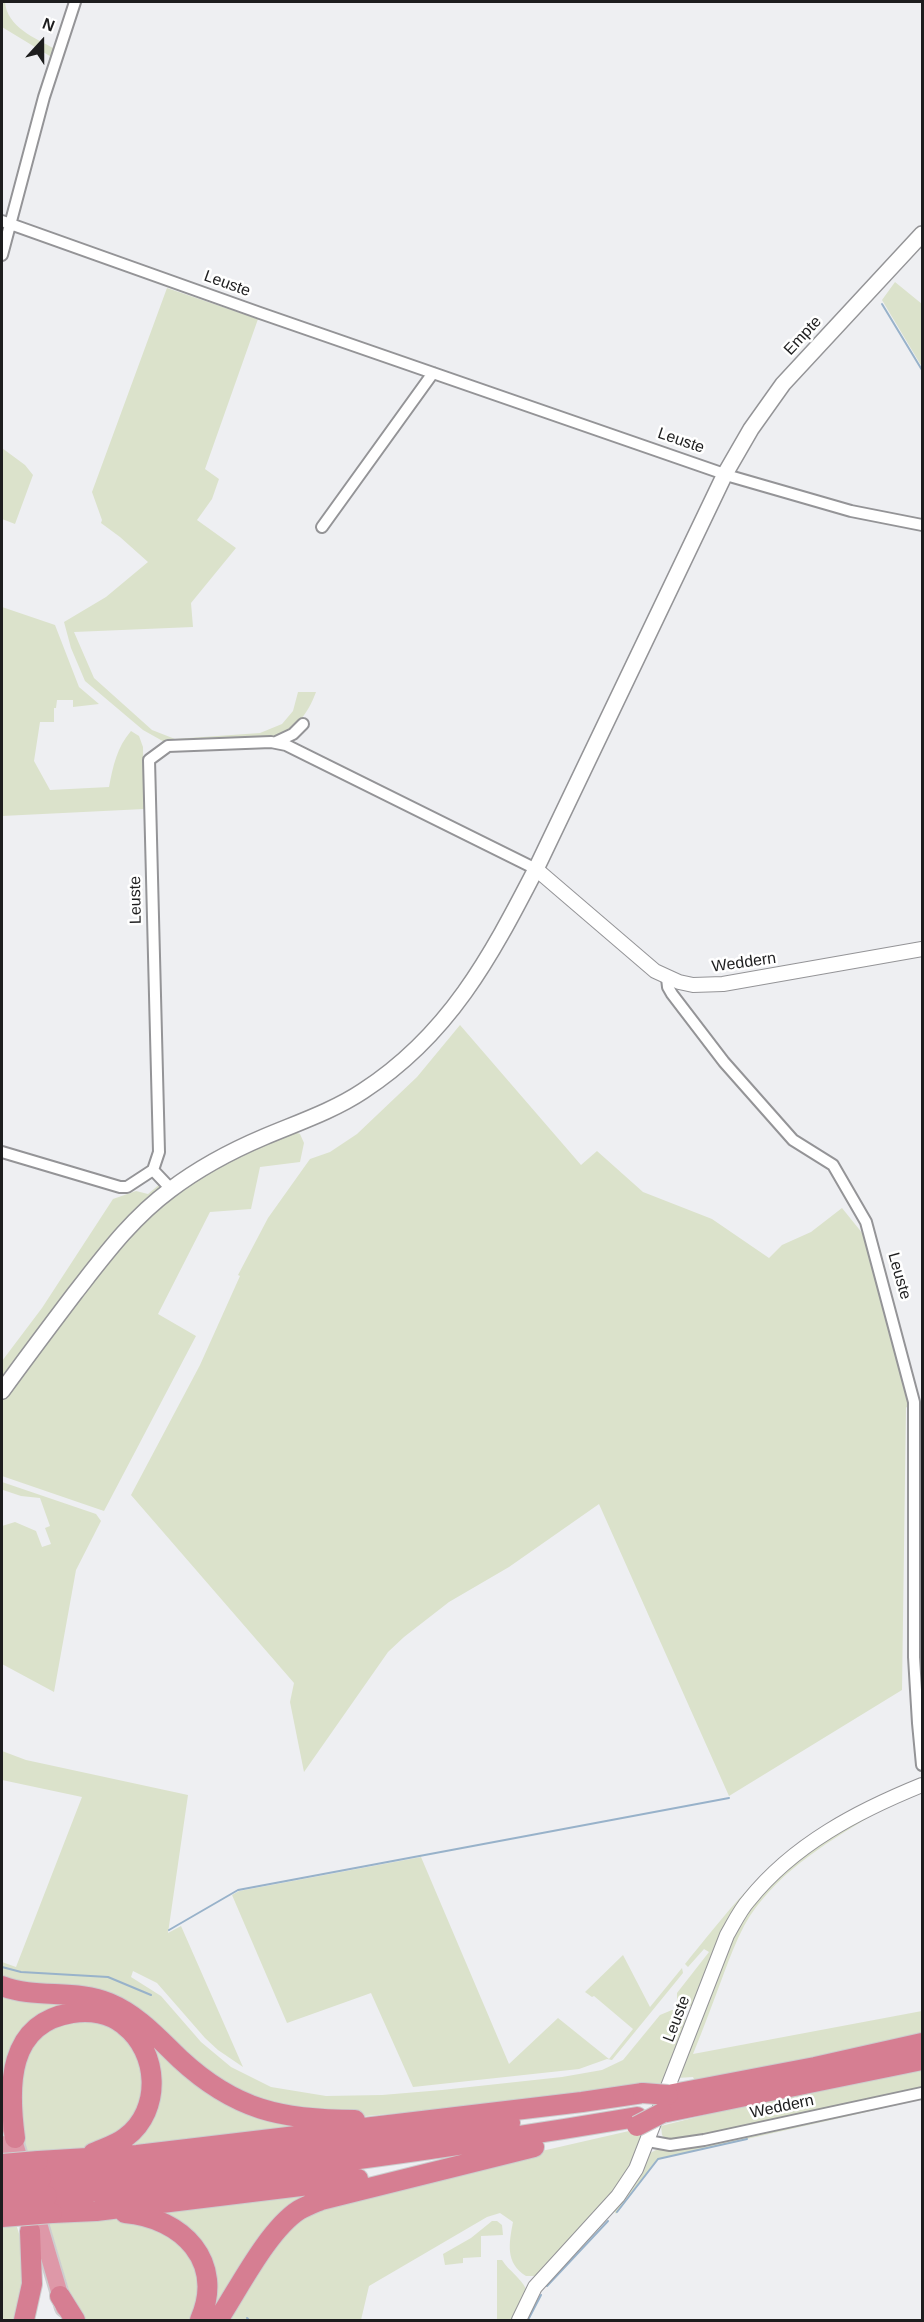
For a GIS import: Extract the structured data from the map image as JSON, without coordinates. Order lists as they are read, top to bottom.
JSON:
{
  "streets": {
    "main road": ["Empte"],
    "street": ["Leuste", "Weddern"]
  },
  "crossings": [
    ["Leuste", "Empte"],
    ["Leuste", "Weddern"],
    ["Empte", "Weddern"]
  ],
  "north": "top"
}
